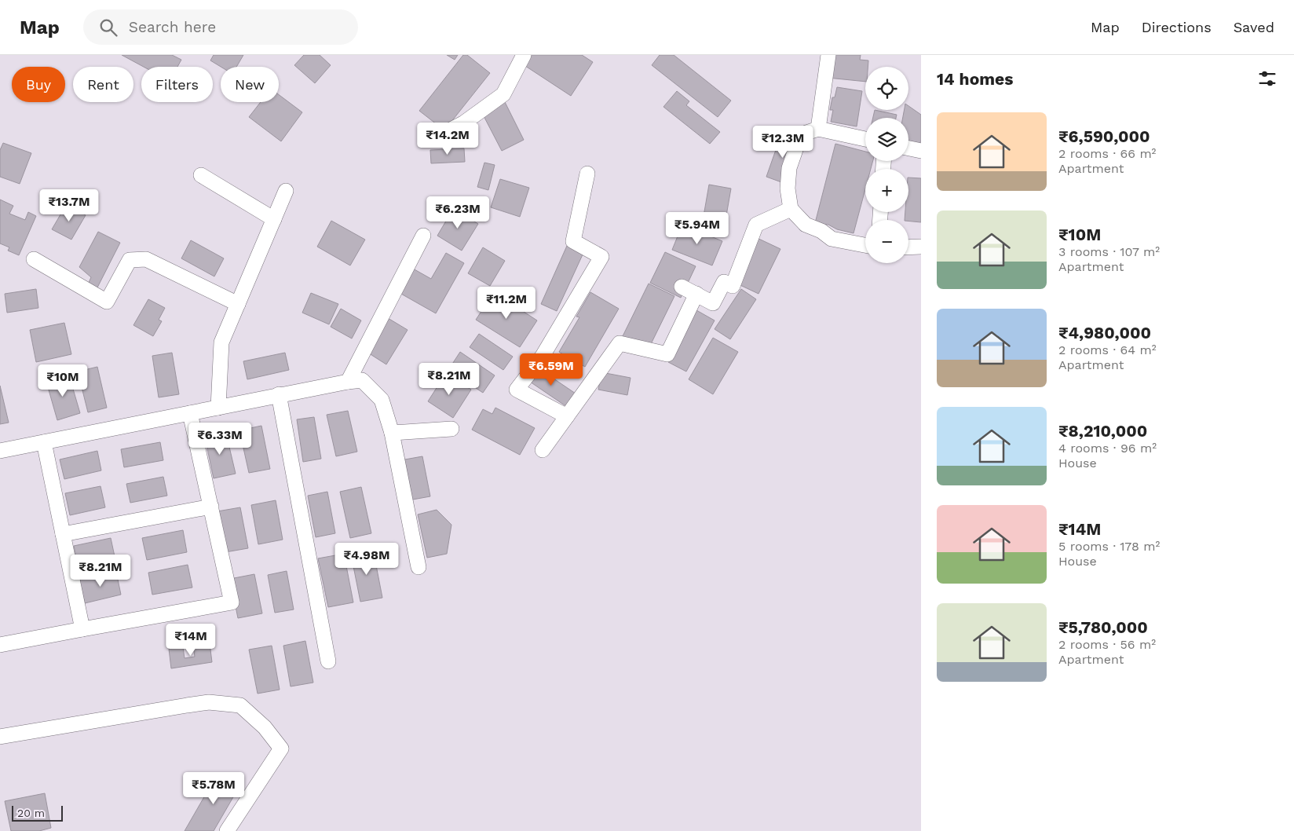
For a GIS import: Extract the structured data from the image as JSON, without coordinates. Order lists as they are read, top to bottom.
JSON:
{
  "scale_bar": "20 m",
  "page": {
    "header": "Map",
    "search": "Search here",
    "nav": ["Map", "Directions", "Saved"],
    "heading": "14 homes",
    "map_buttons": ["+", "−"],
    "chip": [
      "Buy",
      "Rent",
      "Filters",
      "New"
    ],
    "list": [
      {
        "name": "₹6,590,000",
        "note": "2 rooms · 66 m² · Apartment"
      },
      {
        "name": "₹10M",
        "note": "3 rooms · 107 m² · Apartment"
      },
      {
        "name": "₹4,980,000",
        "note": "2 rooms · 64 m² · Apartment"
      },
      {
        "name": "₹8,210,000",
        "note": "4 rooms · 96 m² · House"
      },
      {
        "name": "₹14M",
        "note": "5 rooms · 178 m² · House"
      },
      {
        "name": "₹5,780,000",
        "note": "2 rooms · 56 m² · Apartment"
      }
    ],
    "price": [
      "₹14.2M",
      "₹12.3M",
      "₹13.7M",
      "₹6.23M",
      "₹5.94M",
      "₹11.2M",
      "₹6.59M",
      "₹8.21M",
      "₹10M",
      "₹6.33M",
      "₹4.98M",
      "₹8.21M",
      "₹14M",
      "₹5.78M"
    ],
    "scale": "20 m"
  }
}
